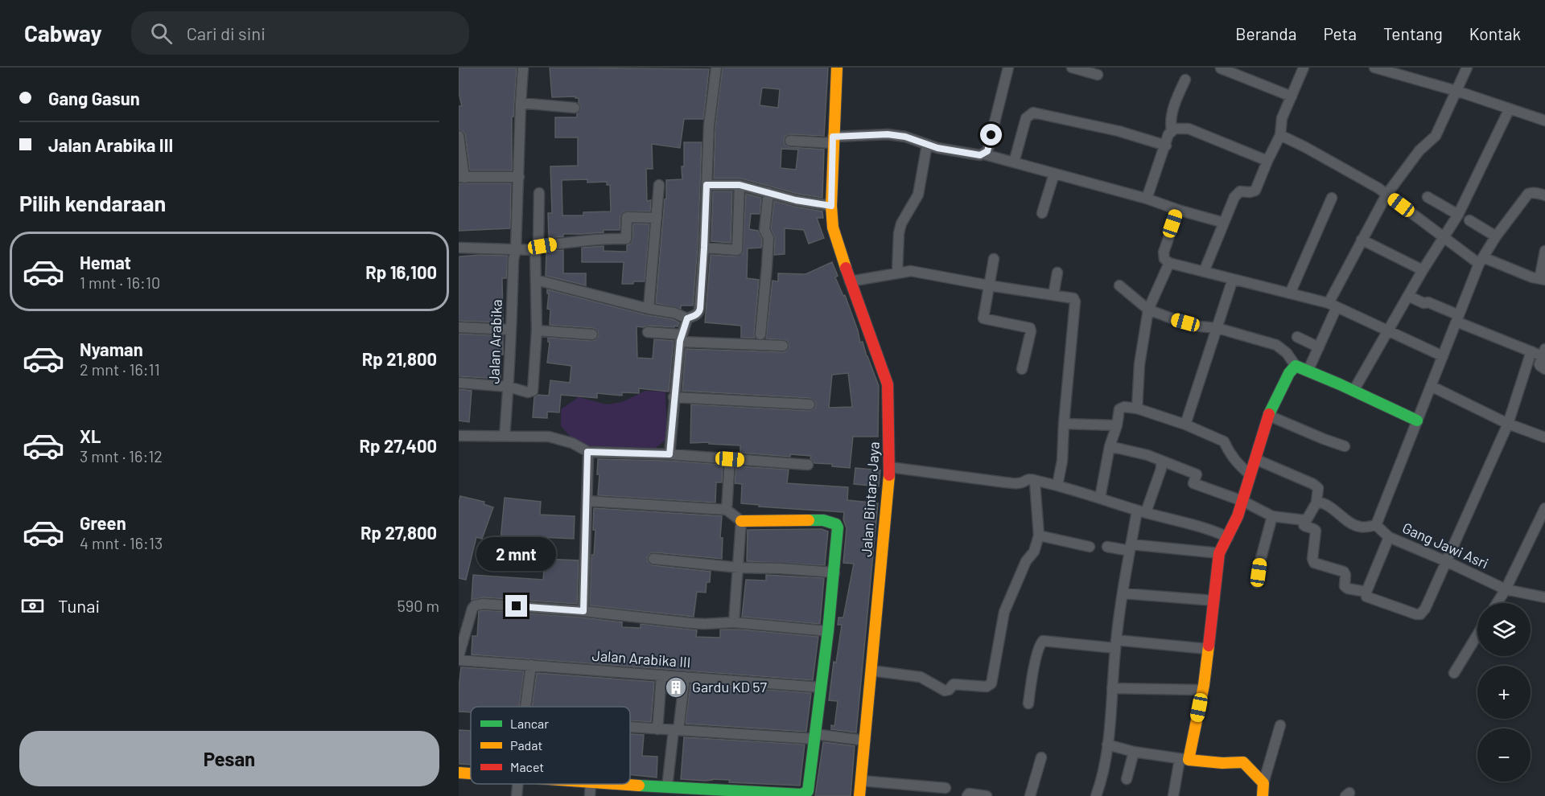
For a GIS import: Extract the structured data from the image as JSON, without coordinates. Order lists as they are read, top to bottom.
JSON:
{
  "streets": {
    "street": [
      "Jalan Arabika",
      "Jalan Bintara Jaya",
      "Gang Jawi Asri",
      "Jalan Arabika III"
    ]
  },
  "places": {
    "building": ["Gardu KD 57"]
  },
  "legend": ["Lancar", "Padat", "Macet"],
  "page": {
    "header": "Cabway",
    "search": "Cari di sini",
    "nav": [
      "Beranda",
      "Peta",
      "Tentang",
      "Kontak"
    ],
    "banner": ["Gang Gasun", "Jalan Arabika III"],
    "heading": "Pilih kendaraan",
    "list": [
      {
        "name": "Hemat",
        "note": "1 mnt · 16:10",
        "value": "Rp 16,100"
      },
      {
        "name": "Nyaman",
        "note": "2 mnt · 16:11",
        "value": "Rp 21,800"
      },
      {
        "name": "XL",
        "note": "3 mnt · 16:12",
        "value": "Rp 27,400"
      },
      {
        "name": "Green",
        "note": "4 mnt · 16:13",
        "value": "Rp 27,800"
      }
    ],
    "bubble": "2 mnt",
    "pay": ["Tunai", "590 m"],
    "map_buttons": ["+", "−"],
    "buttons": "Pesan"
  }
}
